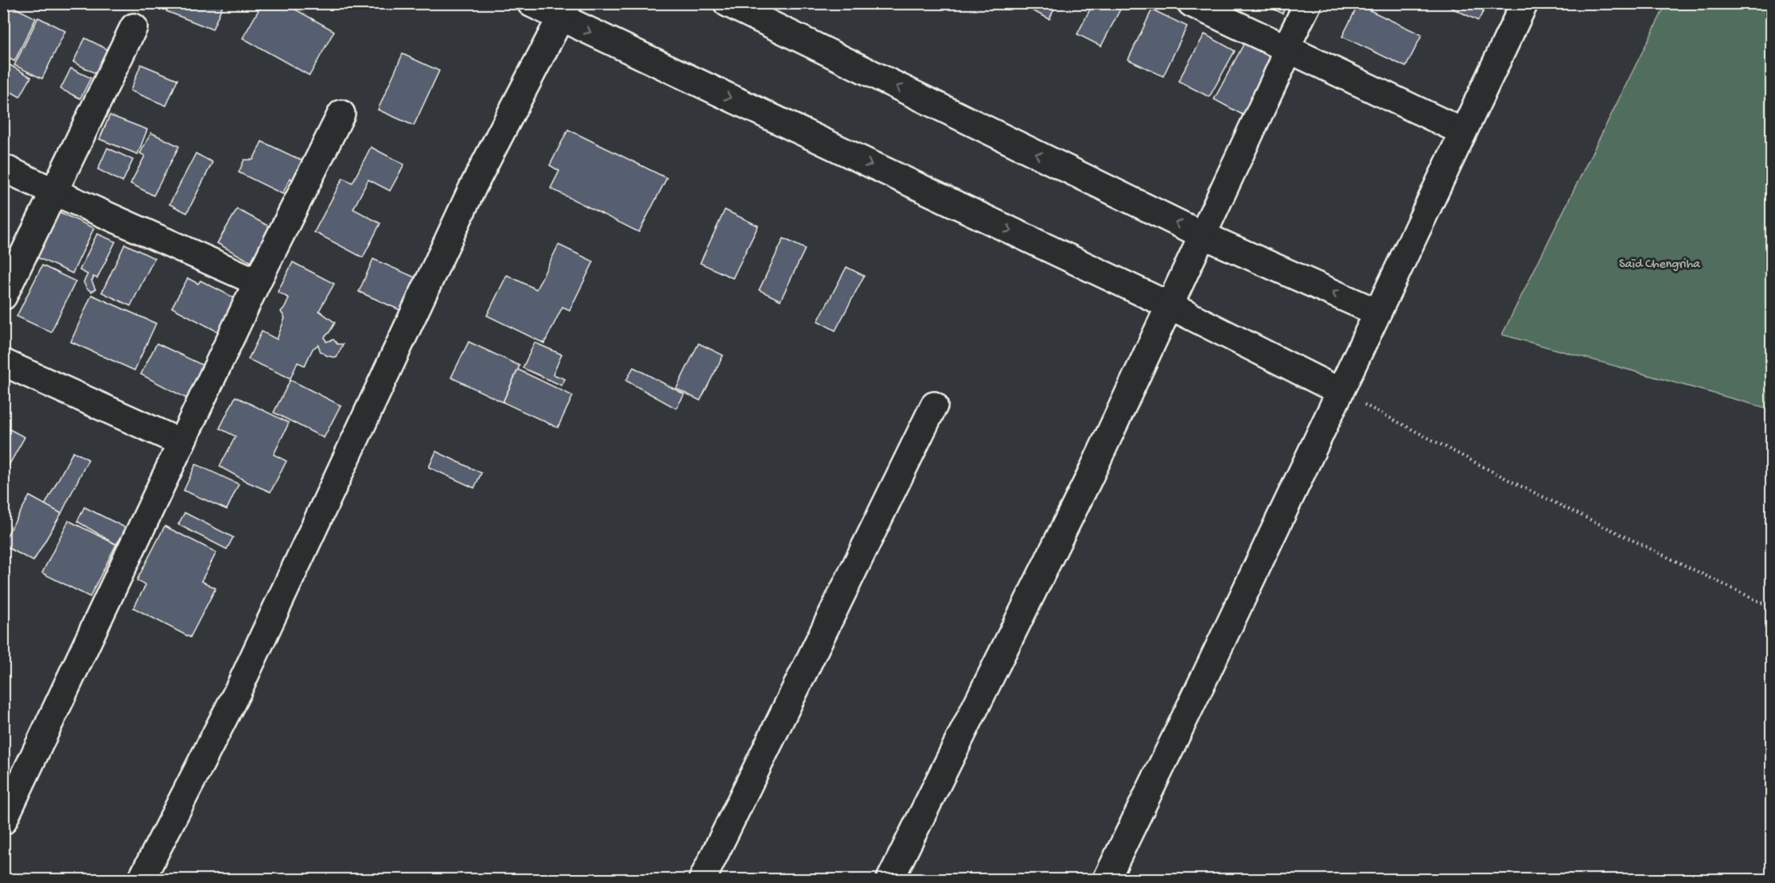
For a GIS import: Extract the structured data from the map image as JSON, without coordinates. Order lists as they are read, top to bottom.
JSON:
{
  "parks": ["Saïd Chengriha"]
}
